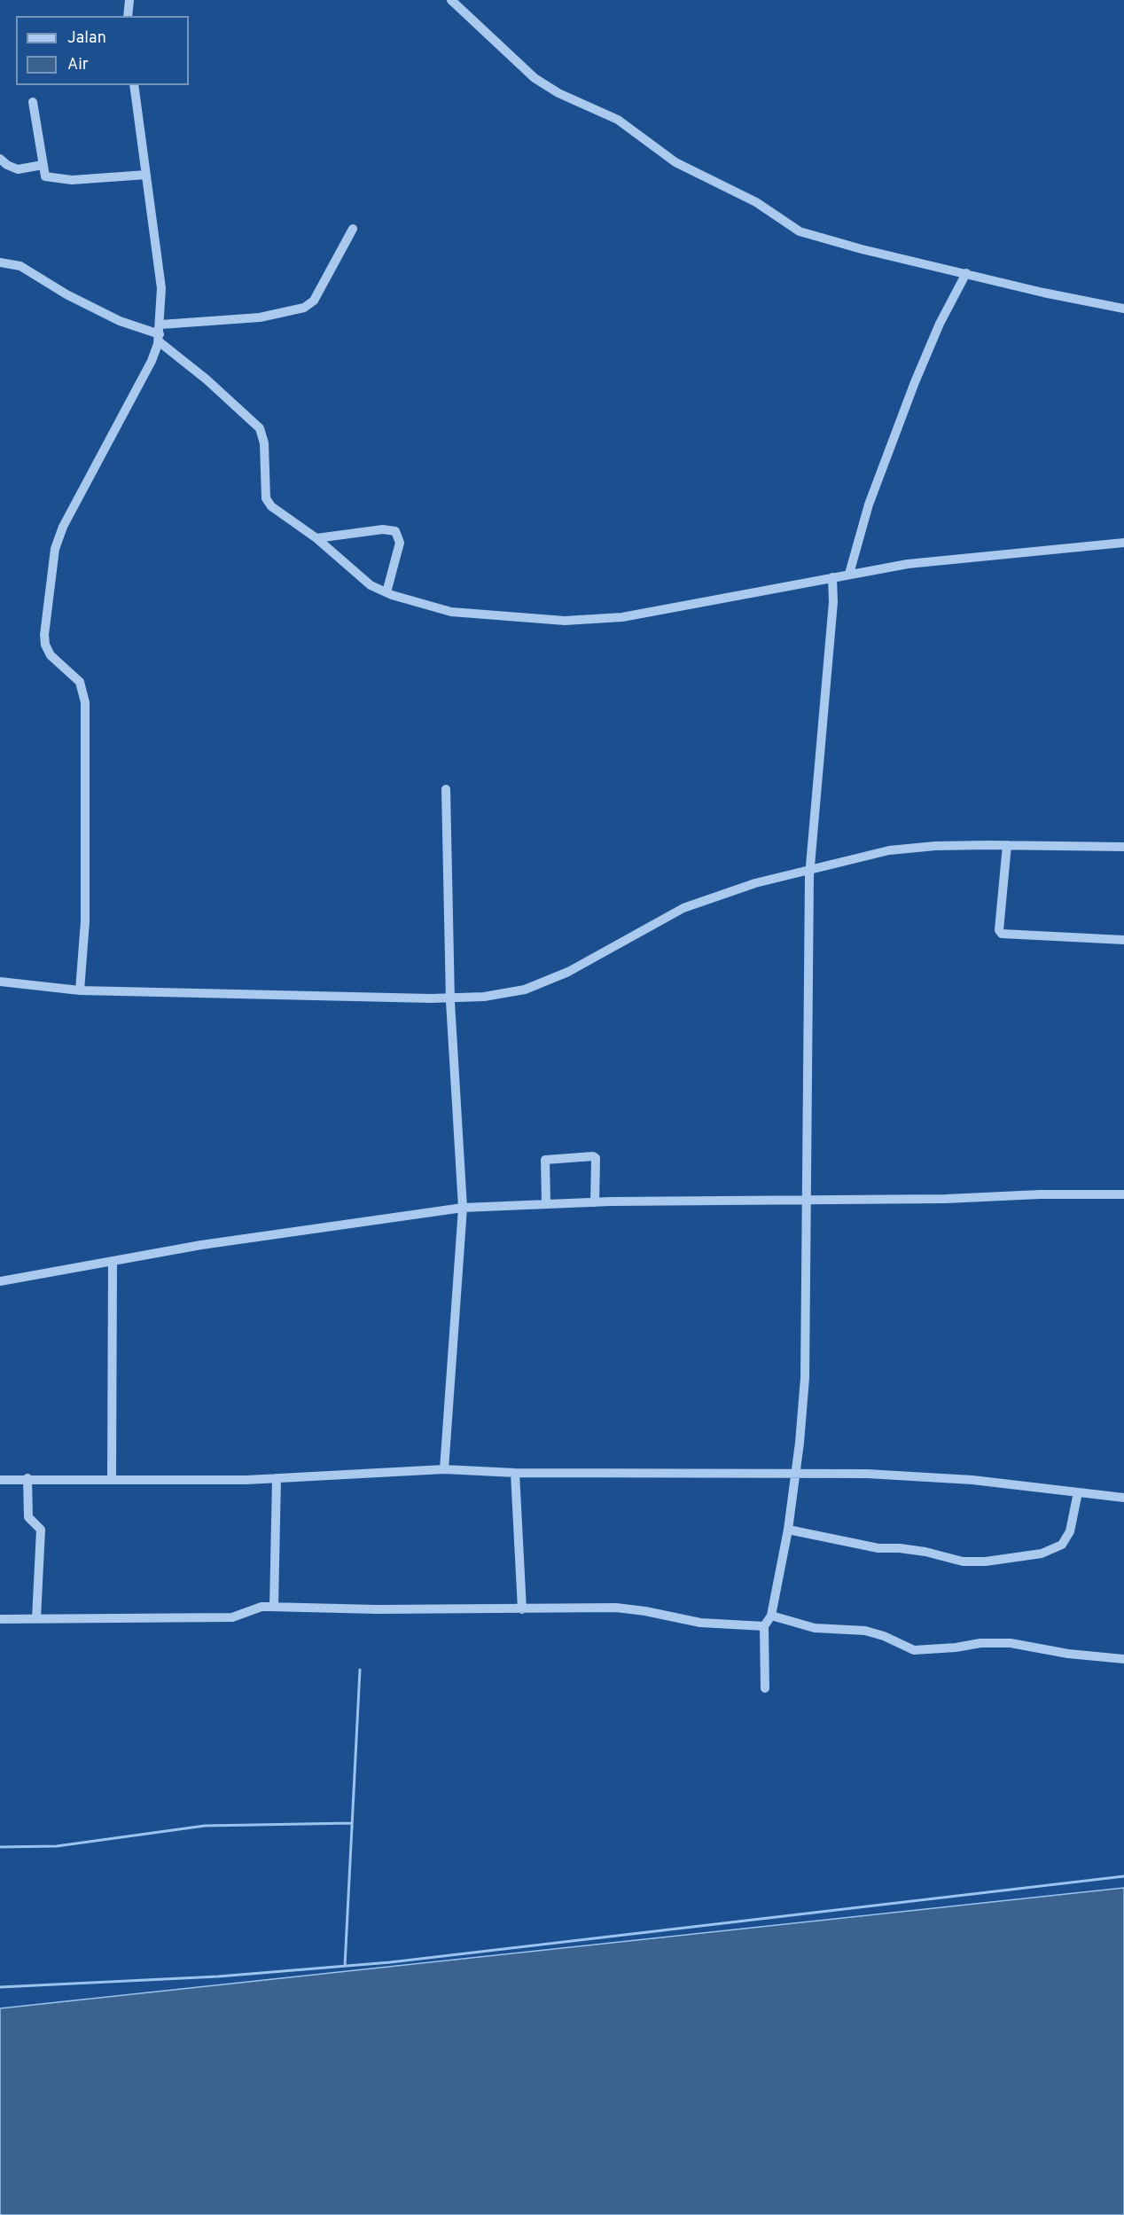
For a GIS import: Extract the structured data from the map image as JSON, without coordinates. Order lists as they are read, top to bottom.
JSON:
{
  "legend": ["Jalan", "Air"]
}
